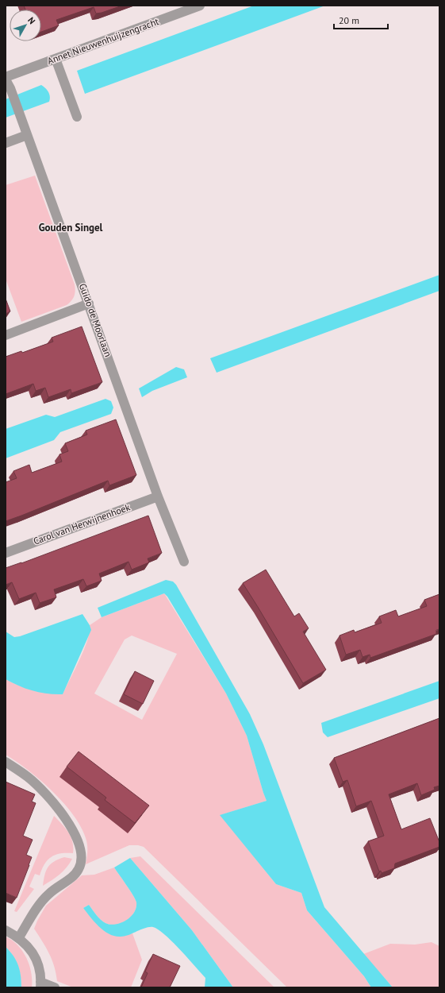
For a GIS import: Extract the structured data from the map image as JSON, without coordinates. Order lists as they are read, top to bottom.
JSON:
{
  "streets": {
    "street": ["Annet Nieuwenhuijzengracht", "Guido de Moorlaan", "Carol van Herwijnenhoek"]
  },
  "crossings": [
    ["Annet Nieuwenhuijzengracht", "Guido de Moorlaan"],
    ["Guido de Moorlaan", "Carol van Herwijnenhoek"]
  ],
  "districts": ["Gouden Singel"],
  "scale_bar": "20 m",
  "north": "top right"
}
